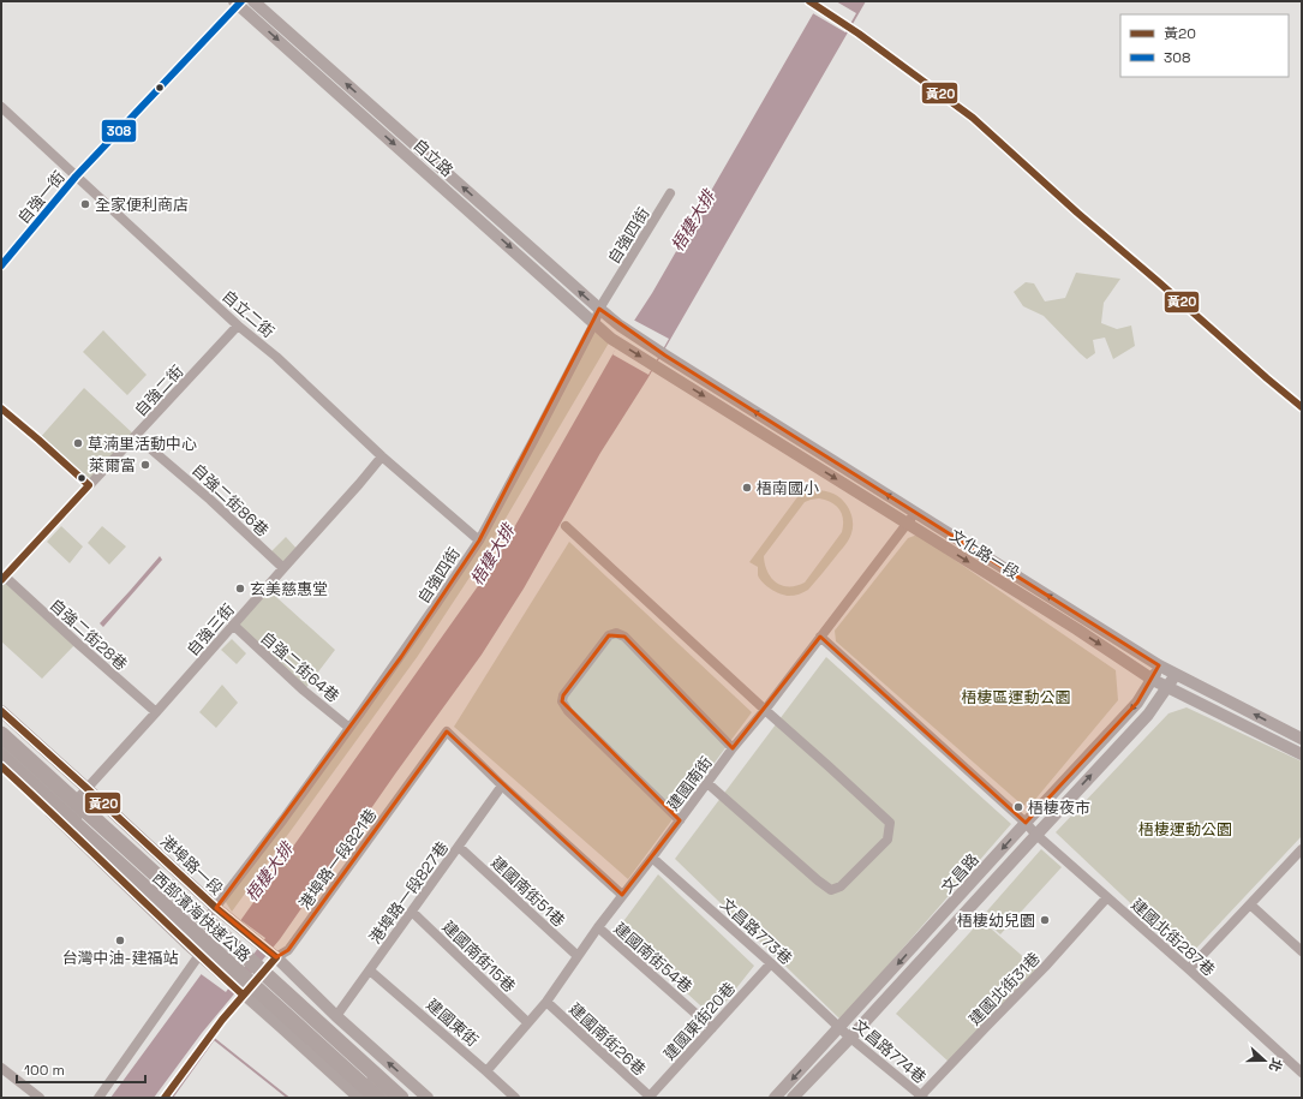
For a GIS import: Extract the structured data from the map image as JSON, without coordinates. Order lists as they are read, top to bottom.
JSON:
{
  "streets": {
    "highway": ["西部濱海快速公路"],
    "street": [
      "自立路",
      "自強一街",
      "自強四街",
      "自立二街",
      "自強二街",
      "自強二街86巷",
      "文化路一段",
      "自強三街",
      "自強二街28巷",
      "自強二街64巷",
      "建國南街",
      "港埠路一段821巷",
      "港埠路一段",
      "文昌路",
      "建國南街51巷",
      "港埠路一段827巷",
      "文昌路773巷",
      "建國北街287巷",
      "建國南街15巷",
      "建國南街54巷",
      "建國北街31巷",
      "建國東街20巷",
      "建國東街",
      "建國南街26巷",
      "文昌路774巷"
    ]
  },
  "crossings": [
    ["自立路", "自強一街"],
    ["自立路", "自強四街"],
    ["自立路", "文化路一段"],
    ["自強一街", "自立二街"],
    ["自強四街", "自立二街"],
    ["自強四街", "自強二街64巷"],
    ["自強四街", "港埠路一段"],
    ["自立二街", "自強二街"],
    ["自立二街", "自強三街"],
    ["自強二街", "自強二街86巷"],
    ["自強二街", "自強二街28巷"],
    ["自強二街86巷", "自強三街"],
    ["文化路一段", "建國南街"],
    ["文化路一段", "文昌路"],
    ["自強三街", "自強二街28巷"],
    ["自強三街", "自強二街64巷"],
    ["自強三街", "港埠路一段"],
    ["建國南街", "建國南街51巷"],
    ["建國南街", "文昌路773巷"],
    ["建國南街", "建國北街287巷"],
    ["建國南街", "建國南街15巷"],
    ["建國南街", "建國南街54巷"],
    ["建國南街", "建國東街"],
    ["建國南街", "建國南街26巷"],
    ["港埠路一段821巷", "港埠路一段"],
    ["港埠路一段821巷", "港埠路一段827巷"],
    ["港埠路一段", "港埠路一段827巷"],
    ["文昌路", "文昌路773巷"],
    ["文昌路", "建國北街287巷"],
    ["文昌路", "文昌路774巷"],
    ["建國南街51巷", "港埠路一段827巷"],
    ["港埠路一段827巷", "建國南街15巷"],
    ["港埠路一段827巷", "建國東街"],
    ["文昌路773巷", "建國東街20巷"],
    ["文昌路773巷", "文昌路774巷"],
    ["建國北街287巷", "建國北街31巷"],
    ["建國南街54巷", "建國東街20巷"],
    ["建國北街31巷", "文昌路774巷"],
    ["建國東街20巷", "建國南街26巷"]
  ],
  "water": ["梧棲大排"],
  "parks": ["梧棲區運動公園", "梧棲運動公園"],
  "places": [
    "全家便利商店",
    "草湳里活動中心",
    "萊爾富",
    "梧南國小",
    "玄美慈惠堂",
    "梧棲夜市",
    "梧棲幼兒園",
    "台灣中油-建福站"
  ],
  "lines": ["transit line 黃20", "transit line 308"],
  "legend": ["黃20", "308"],
  "scale_bar": "100 m",
  "north": "right"
}
